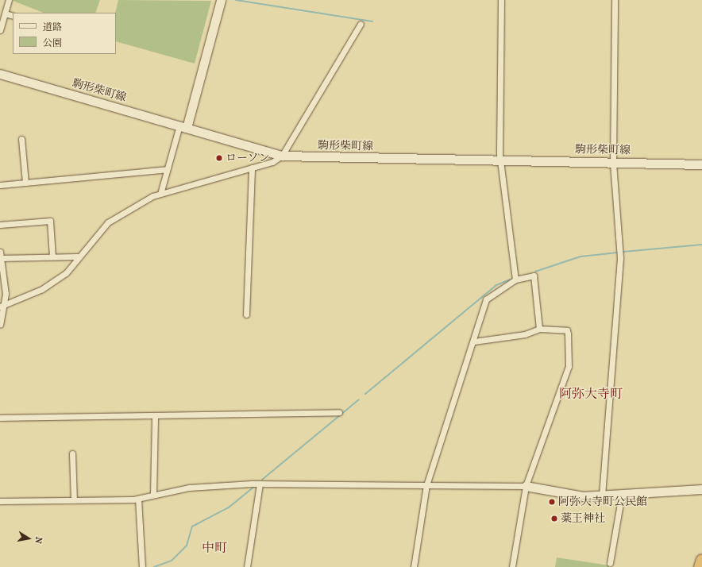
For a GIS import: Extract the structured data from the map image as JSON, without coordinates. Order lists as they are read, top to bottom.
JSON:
{
  "streets": {
    "main road": ["駒形柴町線"]
  },
  "districts": ["阿弥大寺町", "中町"],
  "places": ["ローソン", "阿弥大寺町公民館", "薬王神社"],
  "legend": ["道路", "公園"],
  "north": "right"
}
